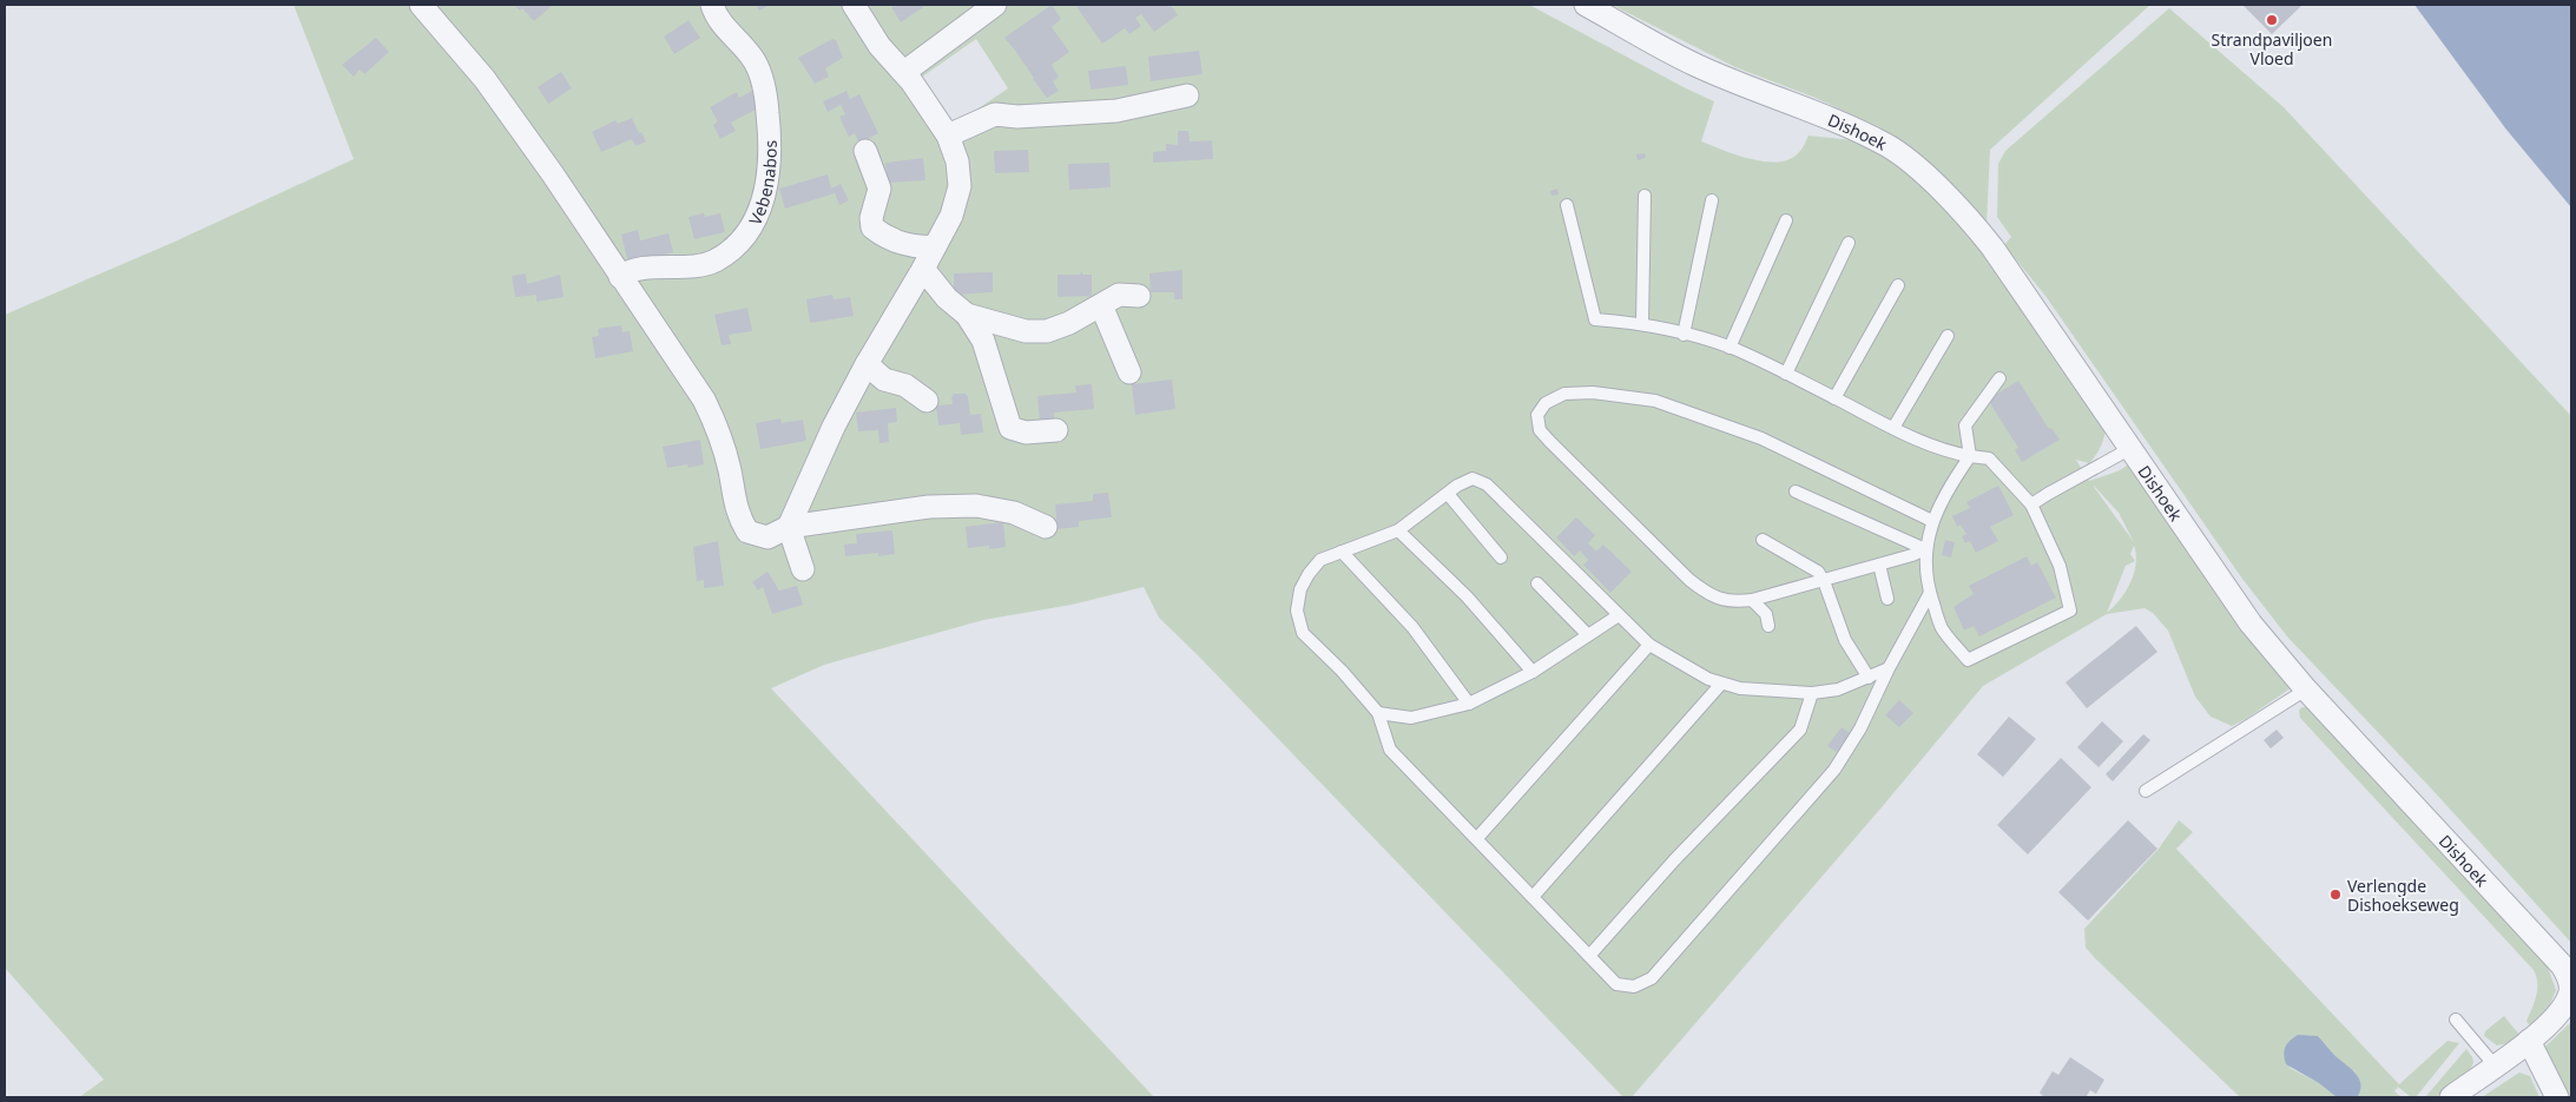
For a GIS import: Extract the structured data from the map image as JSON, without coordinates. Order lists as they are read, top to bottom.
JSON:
{
  "streets": {
    "street": ["Dishoek", "Vebenabos"]
  },
  "places": ["Strandpaviljoen Vloed", "Verlengde Dishoekseweg"]
}
